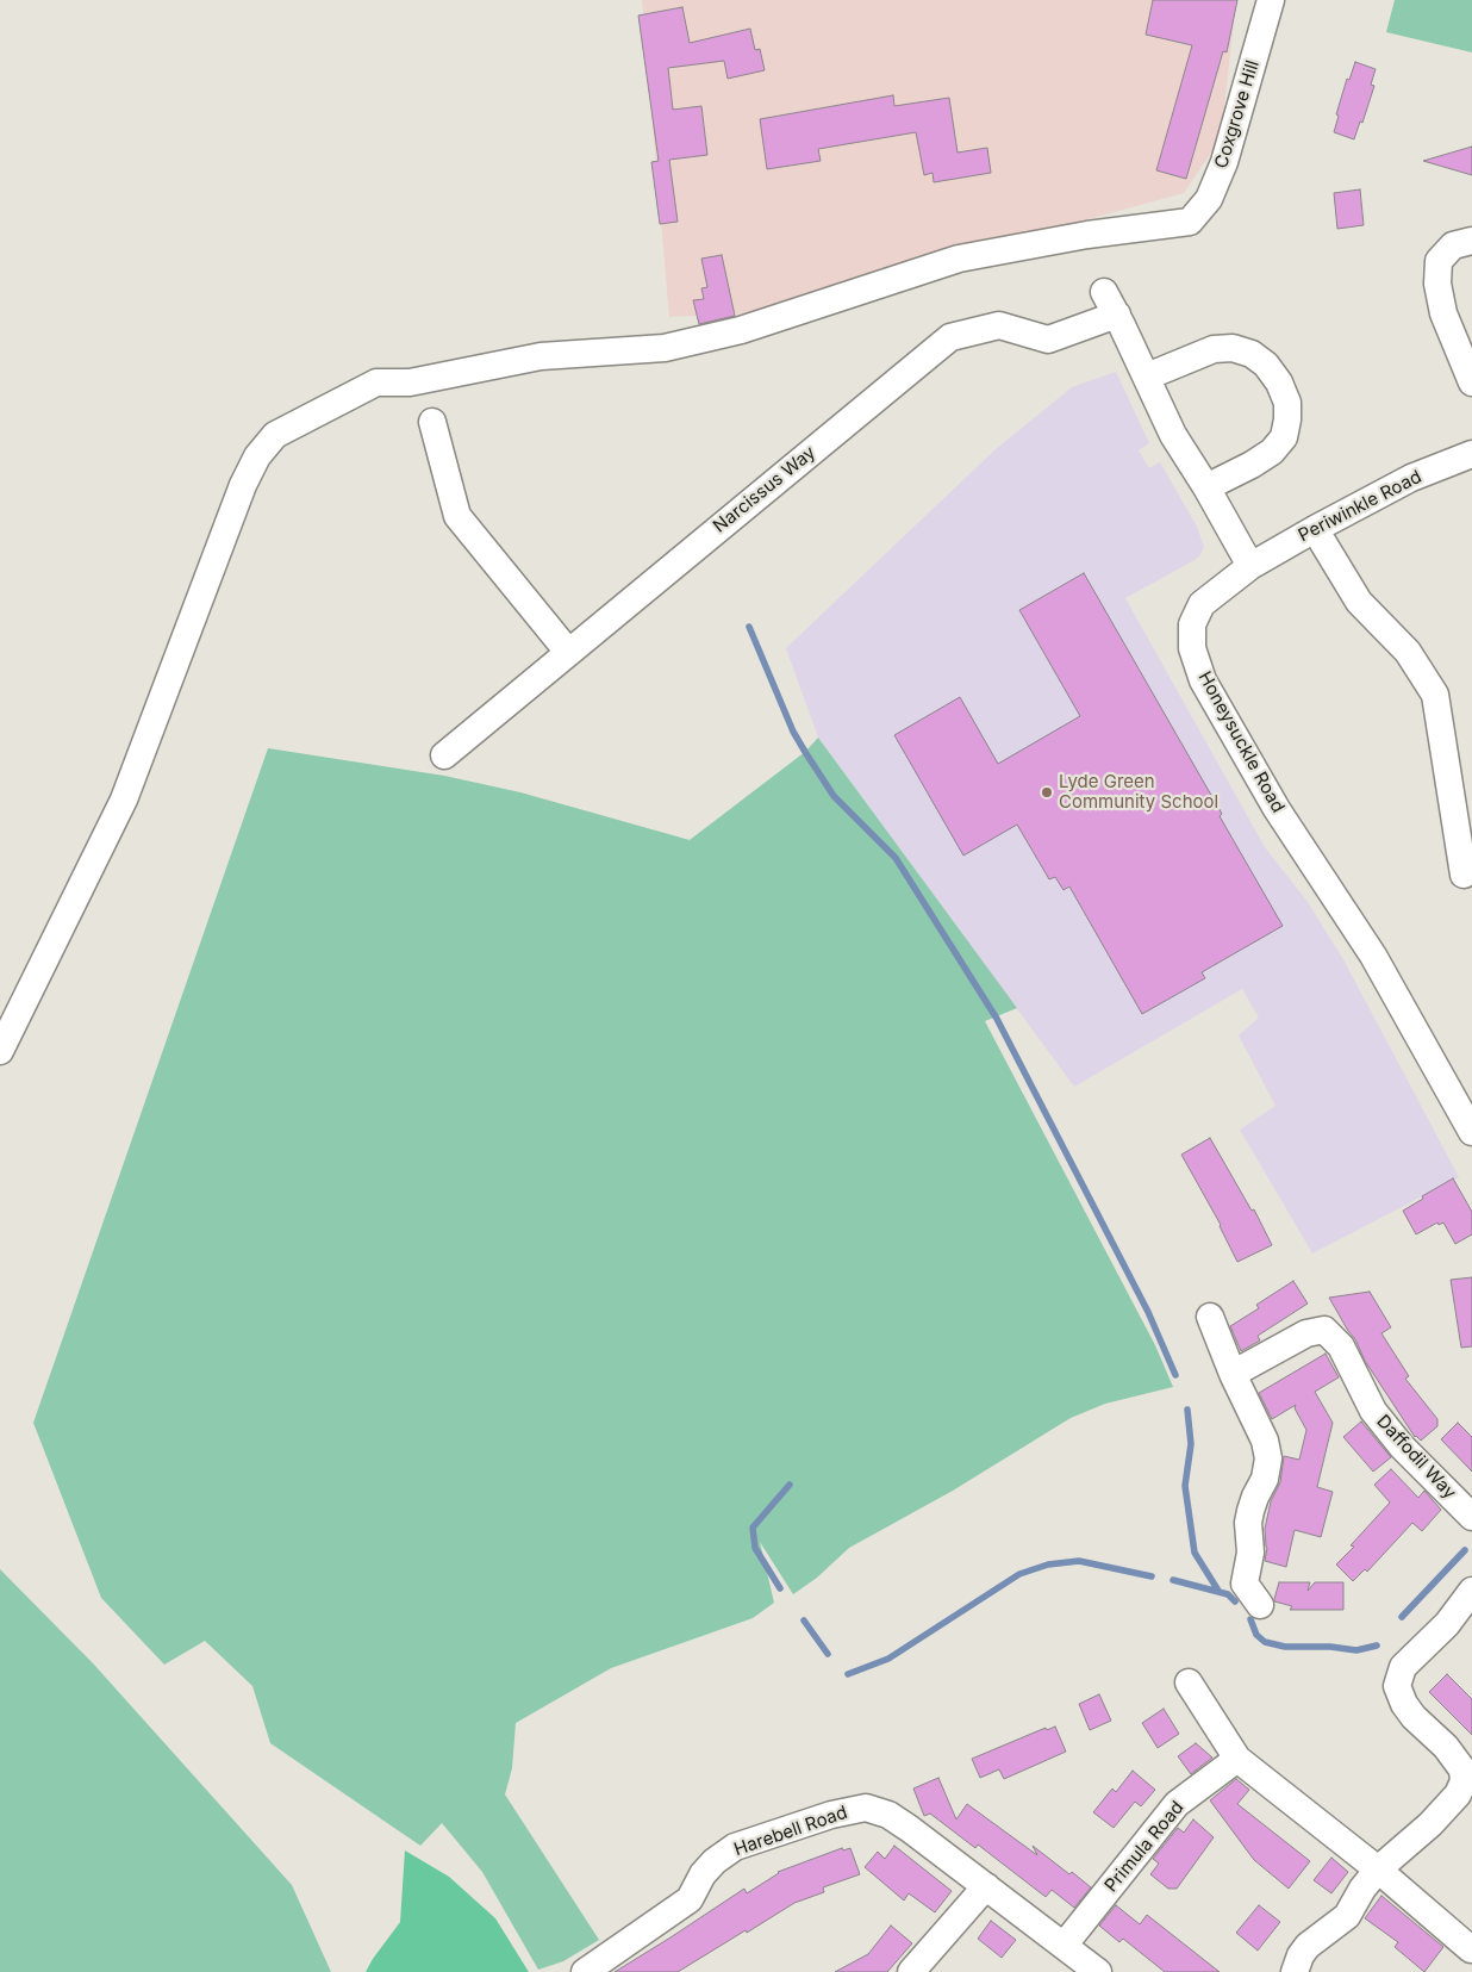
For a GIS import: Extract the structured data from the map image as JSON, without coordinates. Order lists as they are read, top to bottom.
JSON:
{
  "streets": {
    "street": [
      "Coxgrove Hill",
      "Narcissus Way",
      "Periwinkle Road",
      "Honeysuckle Road",
      "Daffodil Way",
      "Harebell Road",
      "Primula Road"
    ]
  },
  "crossings": [
    ["Periwinkle Road", "Honeysuckle Road"],
    ["Harebell Road", "Primula Road"]
  ],
  "places": ["Lyde Green Community School"]
}
